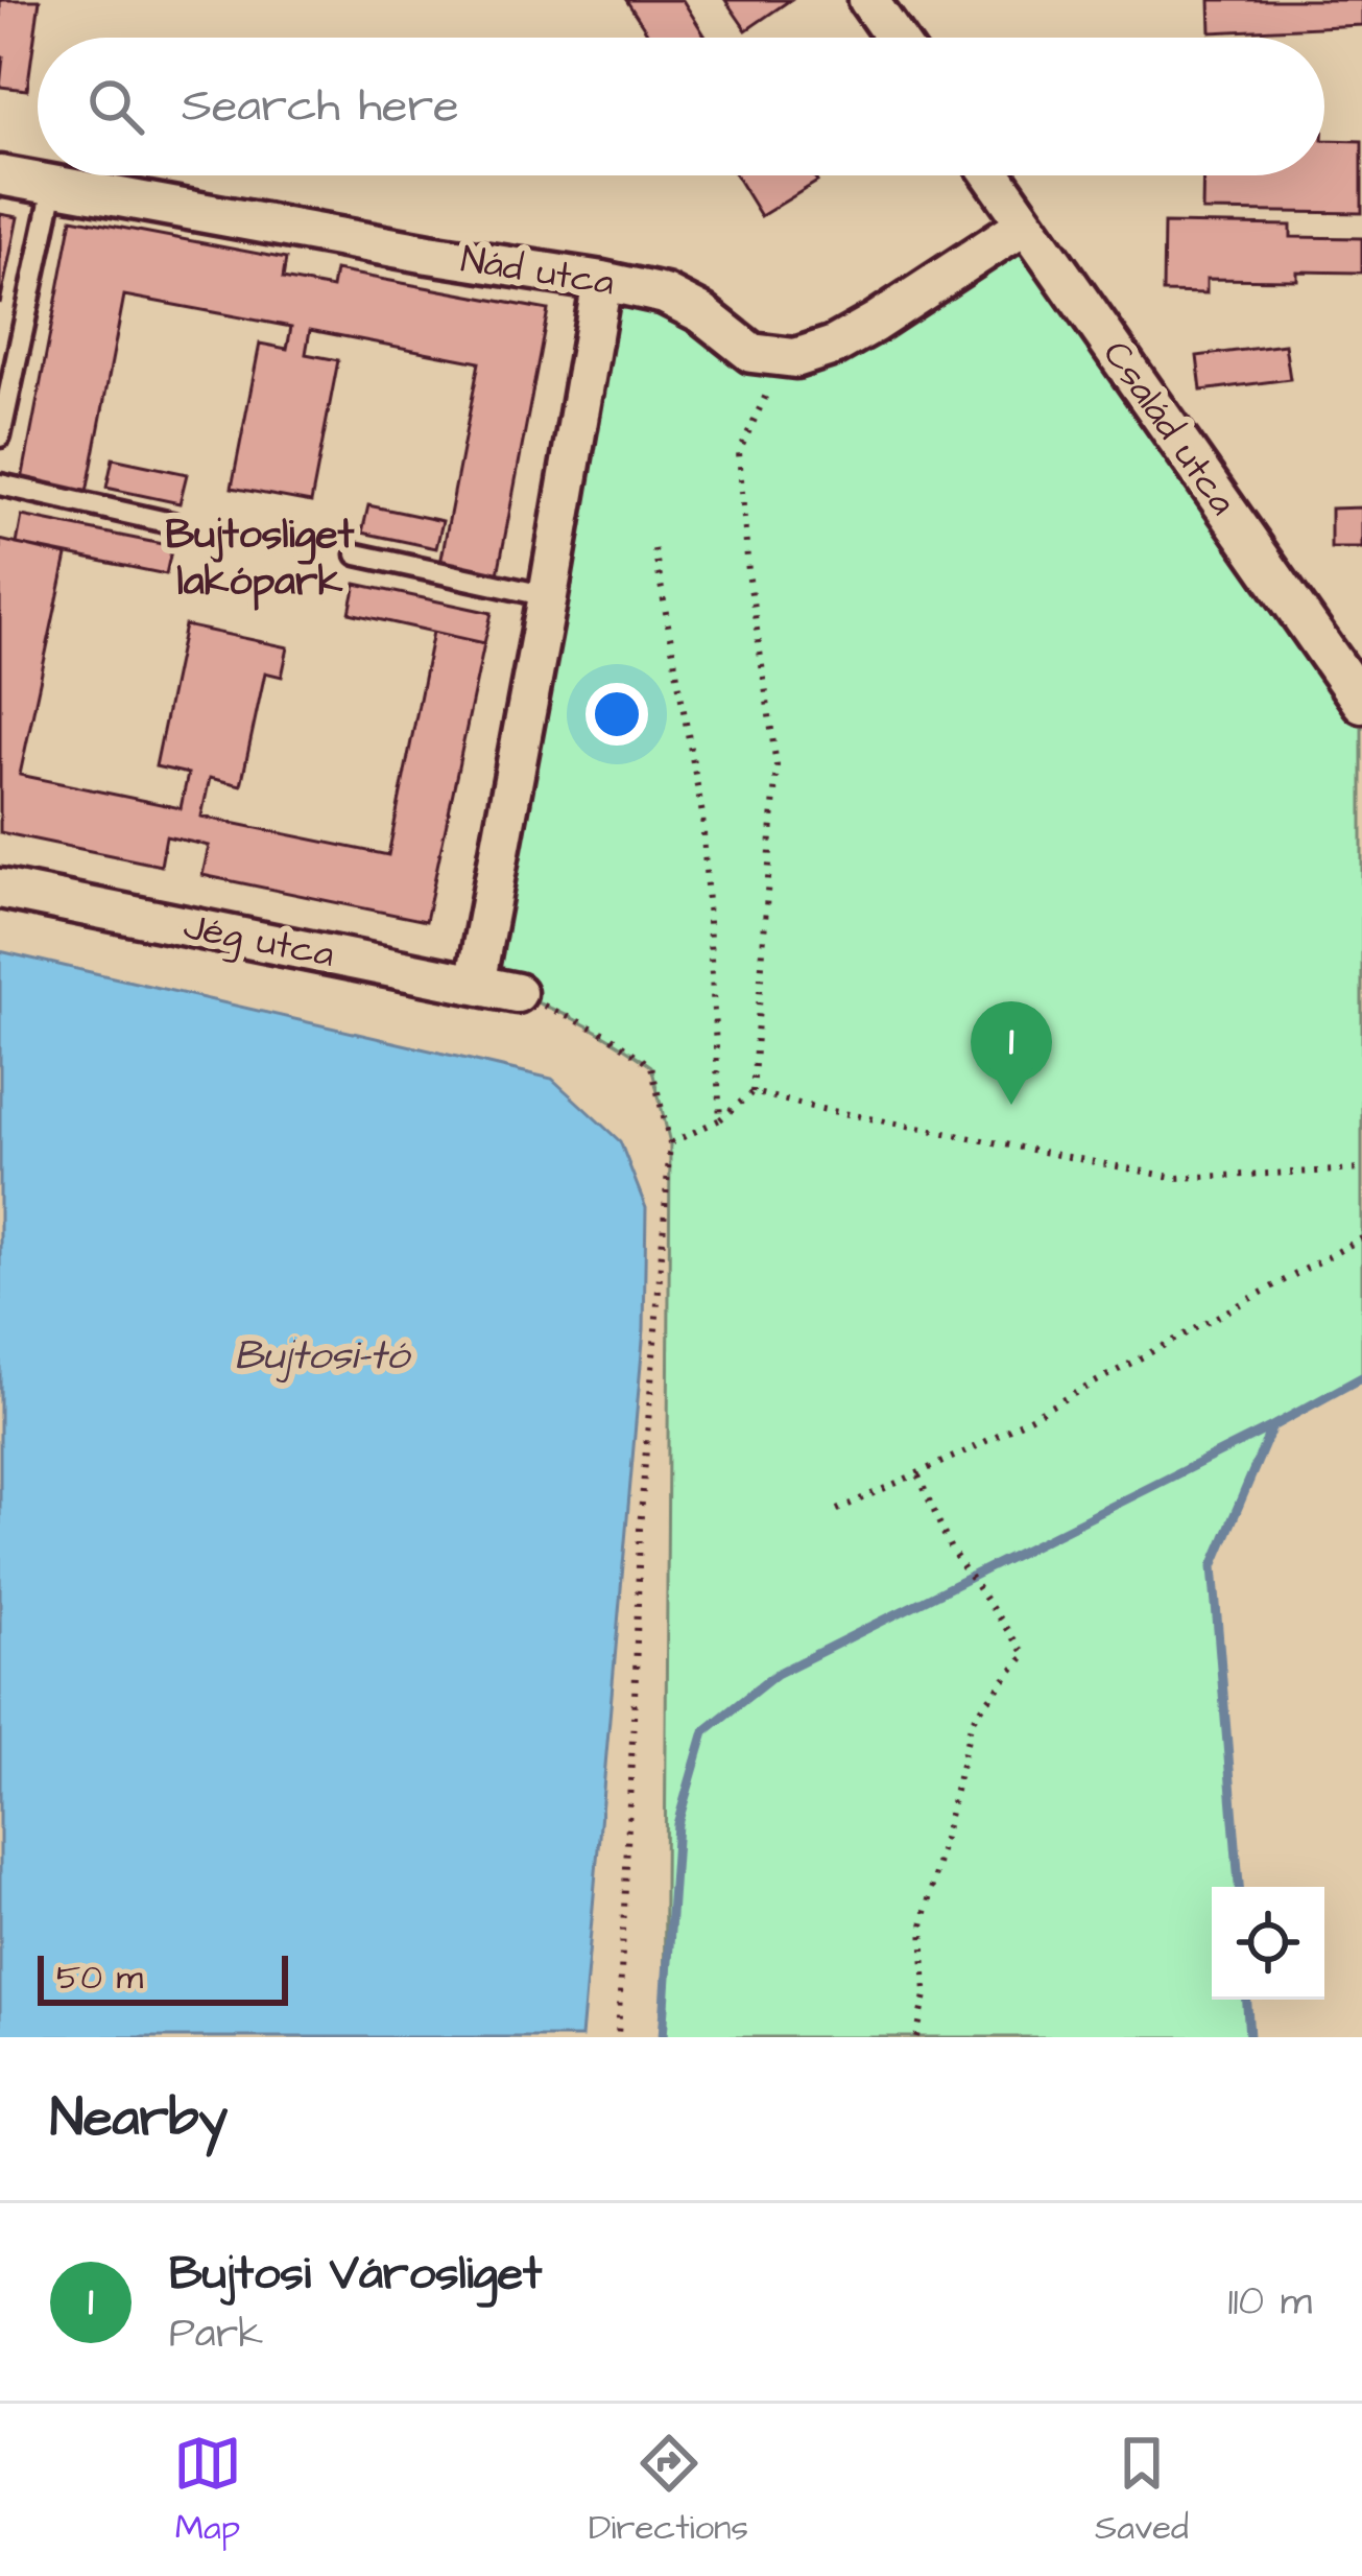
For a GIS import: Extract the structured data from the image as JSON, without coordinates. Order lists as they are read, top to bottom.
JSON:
{
  "streets": {
    "street": ["Nád utca", "Család utca", "Jég utca"]
  },
  "districts": ["Bujtosliget lakópark"],
  "water": ["Bujtosi-tó"],
  "scale_bar": "50 m",
  "page": {
    "search": "Search here",
    "pins": "1",
    "scale": "50 m",
    "heading": "Nearby",
    "list": [
      {
        "mark": "1",
        "name": "Bujtosi Városliget",
        "note": "Park",
        "value": "110 m"
      }
    ],
    "nav": ["Map", "Directions", "Saved"]
  }
}
